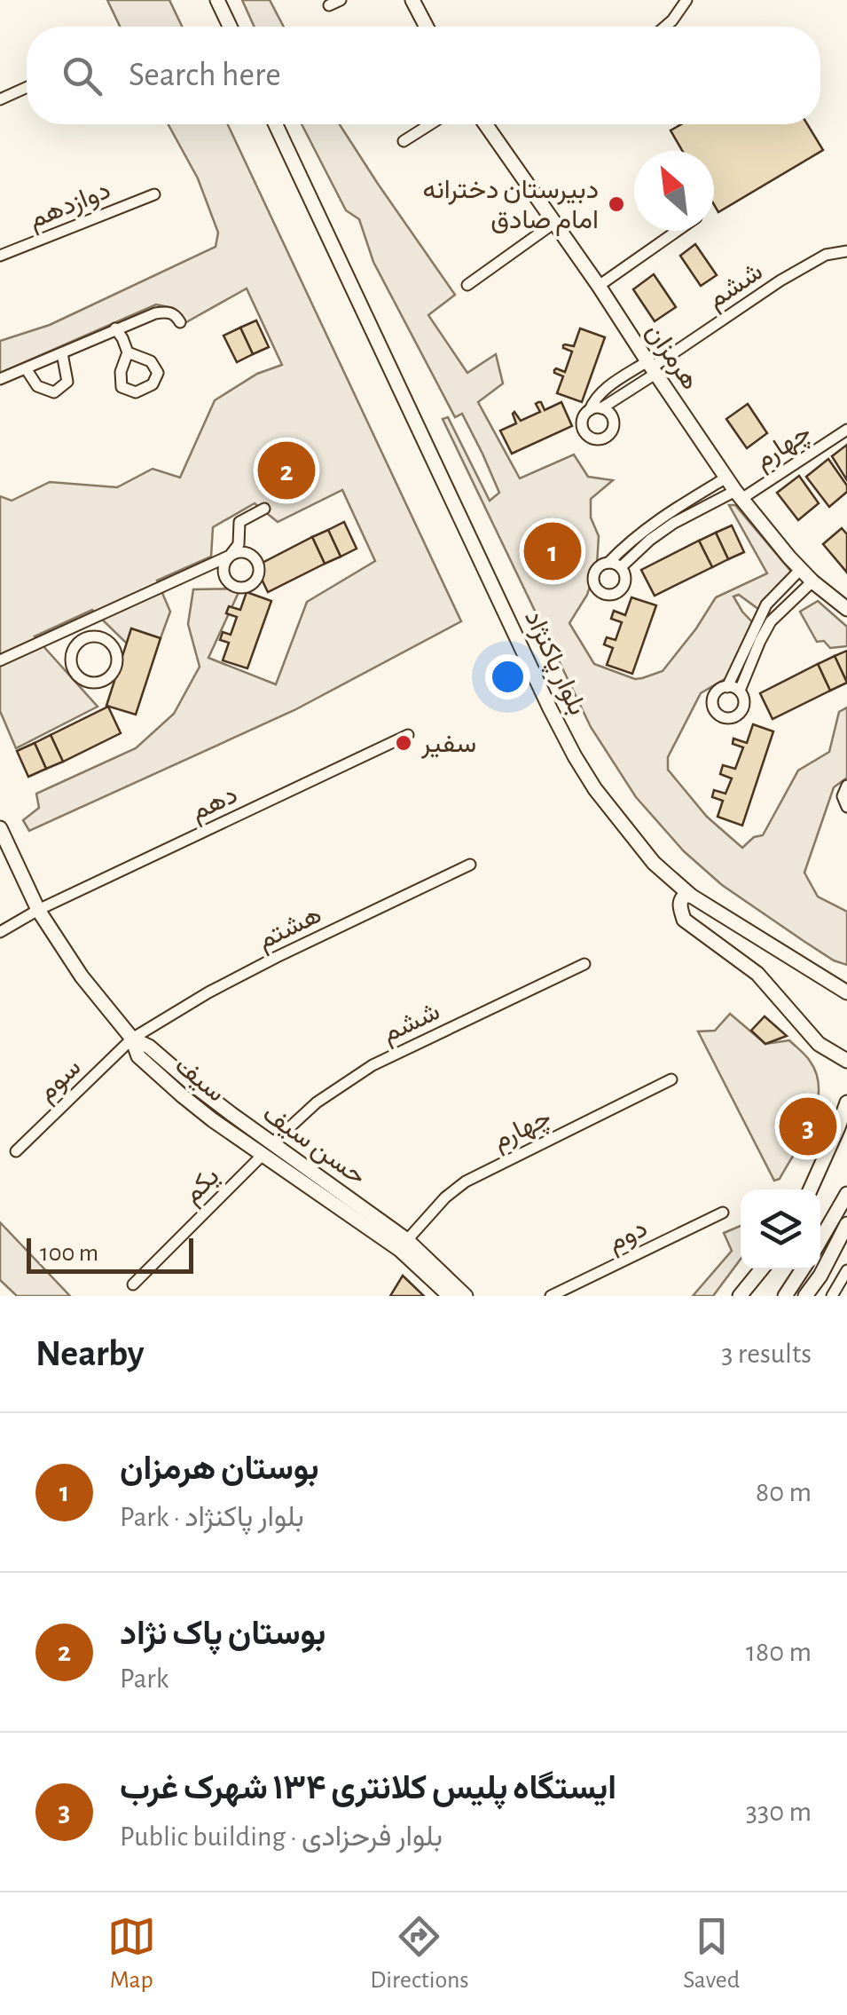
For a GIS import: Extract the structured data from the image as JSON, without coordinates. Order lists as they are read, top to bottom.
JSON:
{
  "streets": {
    "street": [
      "دوازدهم",
      "ششم",
      "هرمزان",
      "چهارم",
      "بلوار پاکنژاد",
      "دهم",
      "هشتم",
      "سیف",
      "سوم",
      "حسن سیف",
      "یکم",
      "دوم"
    ]
  },
  "crossings": [
    ["ششم", "هرمزان"],
    ["ششم", "حسن سیف"],
    ["هرمزان", "چهارم"],
    ["چهارم", "سیف"],
    ["چهارم", "حسن سیف"],
    ["دهم", "سیف"],
    ["هشتم", "سیف"],
    ["هشتم", "سوم"],
    ["هشتم", "حسن سیف"],
    ["سیف", "سوم"],
    ["سیف", "حسن سیف"],
    ["سیف", "یکم"],
    ["سوم", "حسن سیف"]
  ],
  "places": ["دبیرستان دخترانه امام صادق", "سفیر"],
  "scale_bar": "100 m",
  "north": "top left",
  "page": {
    "search": "Search here",
    "pins": ["2", "1", "3"],
    "scale": "100 m",
    "heading": ["Nearby", "3 results"],
    "list": [
      {
        "mark": "1",
        "name": "بوستان هرمزان",
        "note": "Park · بلوار پاکنژاد",
        "value": "80 m"
      },
      {
        "mark": "2",
        "name": "بوستان پاک نژاد",
        "note": "Park",
        "value": "180 m"
      },
      {
        "mark": "3",
        "name": "ایستگاه پلیس کلانتری ۱۳۴ شهرک غرب",
        "note": "Public building · بلوار فرحزادی",
        "value": "330 m"
      }
    ],
    "nav": ["Map", "Directions", "Saved"]
  }
}
